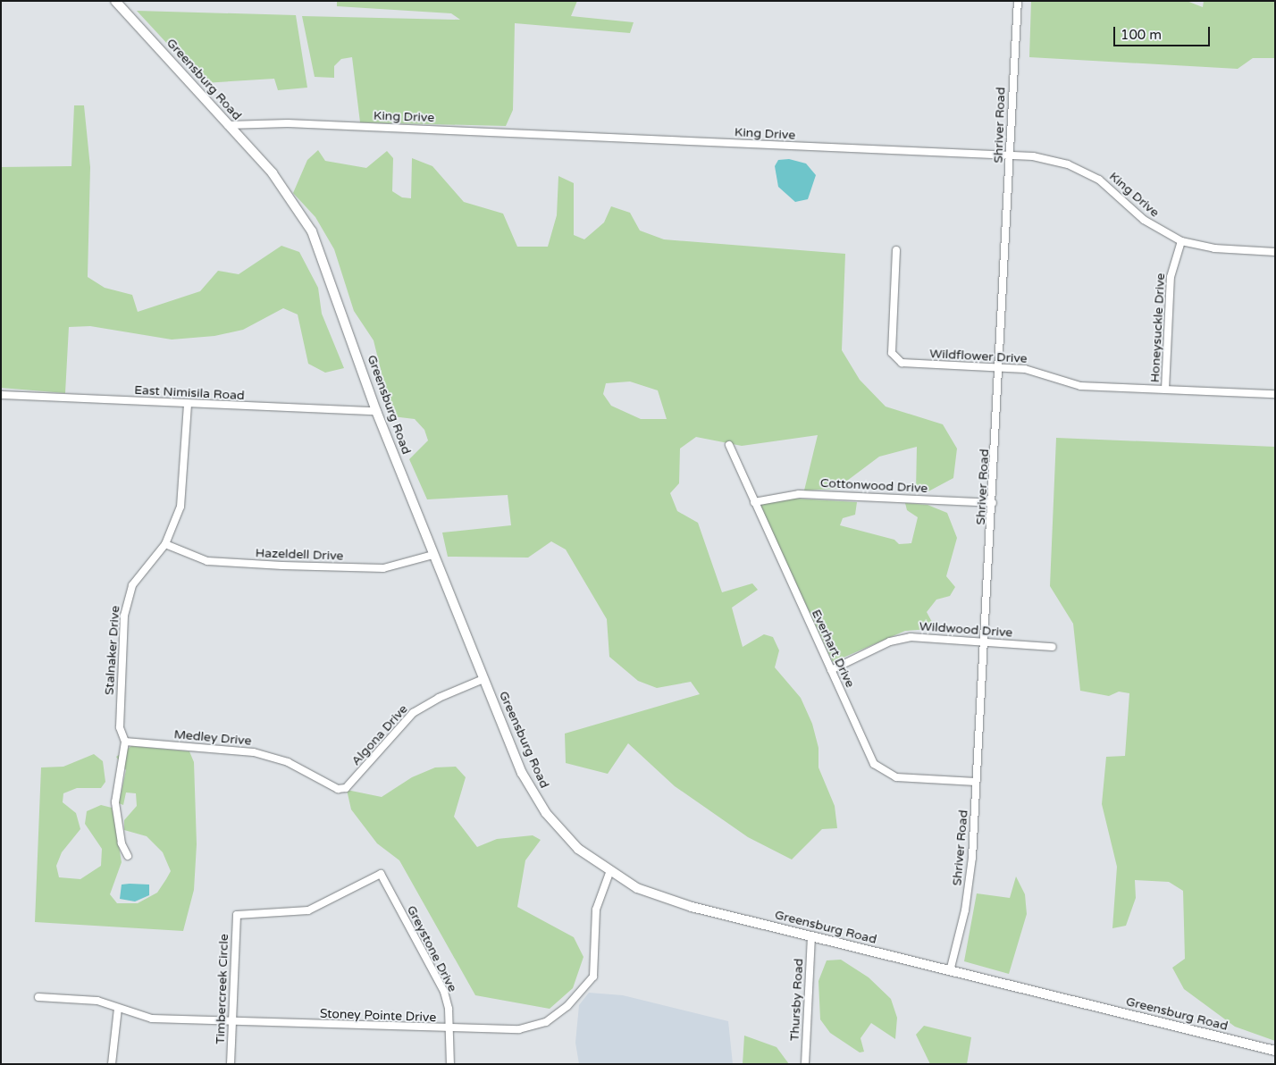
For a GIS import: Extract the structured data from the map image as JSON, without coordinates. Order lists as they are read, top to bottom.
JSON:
{
  "streets": {
    "main road": ["Greensburg Road"],
    "street": [
      "King Drive",
      "Shriver Road",
      "Honeysuckle Drive",
      "Wildflower Drive",
      "East Nimisila Road",
      "Cottonwood Drive",
      "Hazeldell Drive",
      "Wildwood Drive",
      "Everhart Drive",
      "Stalnaker Drive",
      "Algona Drive",
      "Medley Drive",
      "Greystone Drive",
      "Timbercreek Circle",
      "Thursby Road",
      "Stoney Pointe Drive"
    ]
  },
  "crossings": [
    ["Greensburg Road", "King Drive"],
    ["Greensburg Road", "Shriver Road"],
    ["Greensburg Road", "East Nimisila Road"],
    ["Greensburg Road", "Hazeldell Drive"],
    ["Greensburg Road", "Algona Drive"],
    ["Greensburg Road", "Thursby Road"],
    ["Greensburg Road", "Stoney Pointe Drive"],
    ["King Drive", "Shriver Road"],
    ["King Drive", "Honeysuckle Drive"],
    ["Shriver Road", "Wildflower Drive"],
    ["Shriver Road", "Cottonwood Drive"],
    ["Shriver Road", "Wildwood Drive"],
    ["Shriver Road", "Everhart Drive"],
    ["Honeysuckle Drive", "Wildflower Drive"],
    ["East Nimisila Road", "Stalnaker Drive"],
    ["Cottonwood Drive", "Everhart Drive"],
    ["Hazeldell Drive", "Stalnaker Drive"],
    ["Wildwood Drive", "Everhart Drive"],
    ["Stalnaker Drive", "Medley Drive"],
    ["Algona Drive", "Medley Drive"],
    ["Greystone Drive", "Timbercreek Circle"],
    ["Greystone Drive", "Stoney Pointe Drive"],
    ["Timbercreek Circle", "Stoney Pointe Drive"]
  ],
  "scale_bar": "100 m"
}
